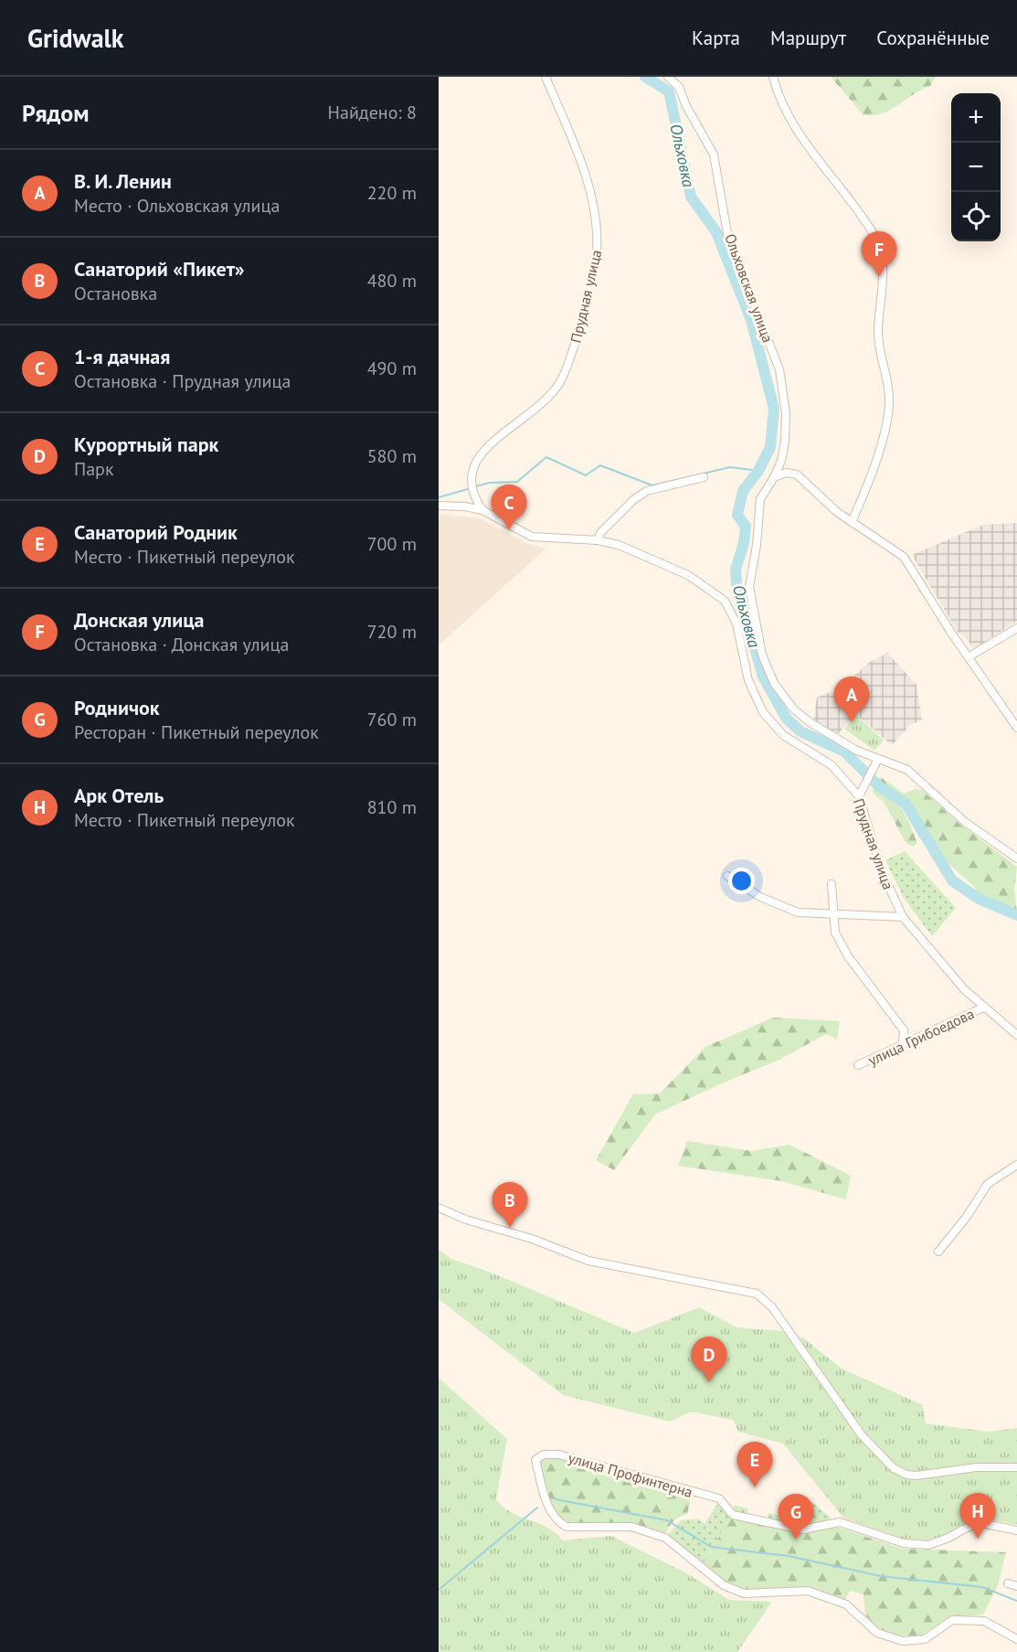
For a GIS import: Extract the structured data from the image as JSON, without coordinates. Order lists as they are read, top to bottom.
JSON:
{
  "streets": {
    "street": [
      "Ольховская улица",
      "Прудная улица",
      "улица Грибоедова",
      "улица Профинтерна"
    ]
  },
  "crossings": [
    ["Прудная улица", "улица Грибоедова"]
  ],
  "water": ["Ольховка"],
  "page": {
    "header": "Gridwalk",
    "nav": ["Карта", "Маршрут", "Сохранённые"],
    "heading": ["Рядом", "Найдено: 8"],
    "map_buttons": ["+", "−"],
    "list": [
      {
        "mark": "A",
        "name": "В. И. Ленин",
        "note": "Место · Ольховская улица",
        "value": "220 m"
      },
      {
        "mark": "B",
        "name": "Санаторий «Пикет»",
        "note": "Остановка",
        "value": "480 m"
      },
      {
        "mark": "C",
        "name": "1-я дачная",
        "note": "Остановка · Прудная улица",
        "value": "490 m"
      },
      {
        "mark": "D",
        "name": "Курортный парк",
        "note": "Парк",
        "value": "580 m"
      },
      {
        "mark": "E",
        "name": "Санаторий Родник",
        "note": "Место · Пикетный переулок",
        "value": "700 m"
      },
      {
        "mark": "F",
        "name": "Донская улица",
        "note": "Остановка · Донская улица",
        "value": "720 m"
      },
      {
        "mark": "G",
        "name": "Родничок",
        "note": "Ресторан · Пикетный переулок",
        "value": "760 m"
      },
      {
        "mark": "H",
        "name": "Арк Отель",
        "note": "Место · Пикетный переулок",
        "value": "810 m"
      }
    ],
    "pins": [
      "F",
      "C",
      "A",
      "B",
      "D",
      "E",
      "H",
      "G"
    ]
  }
}
